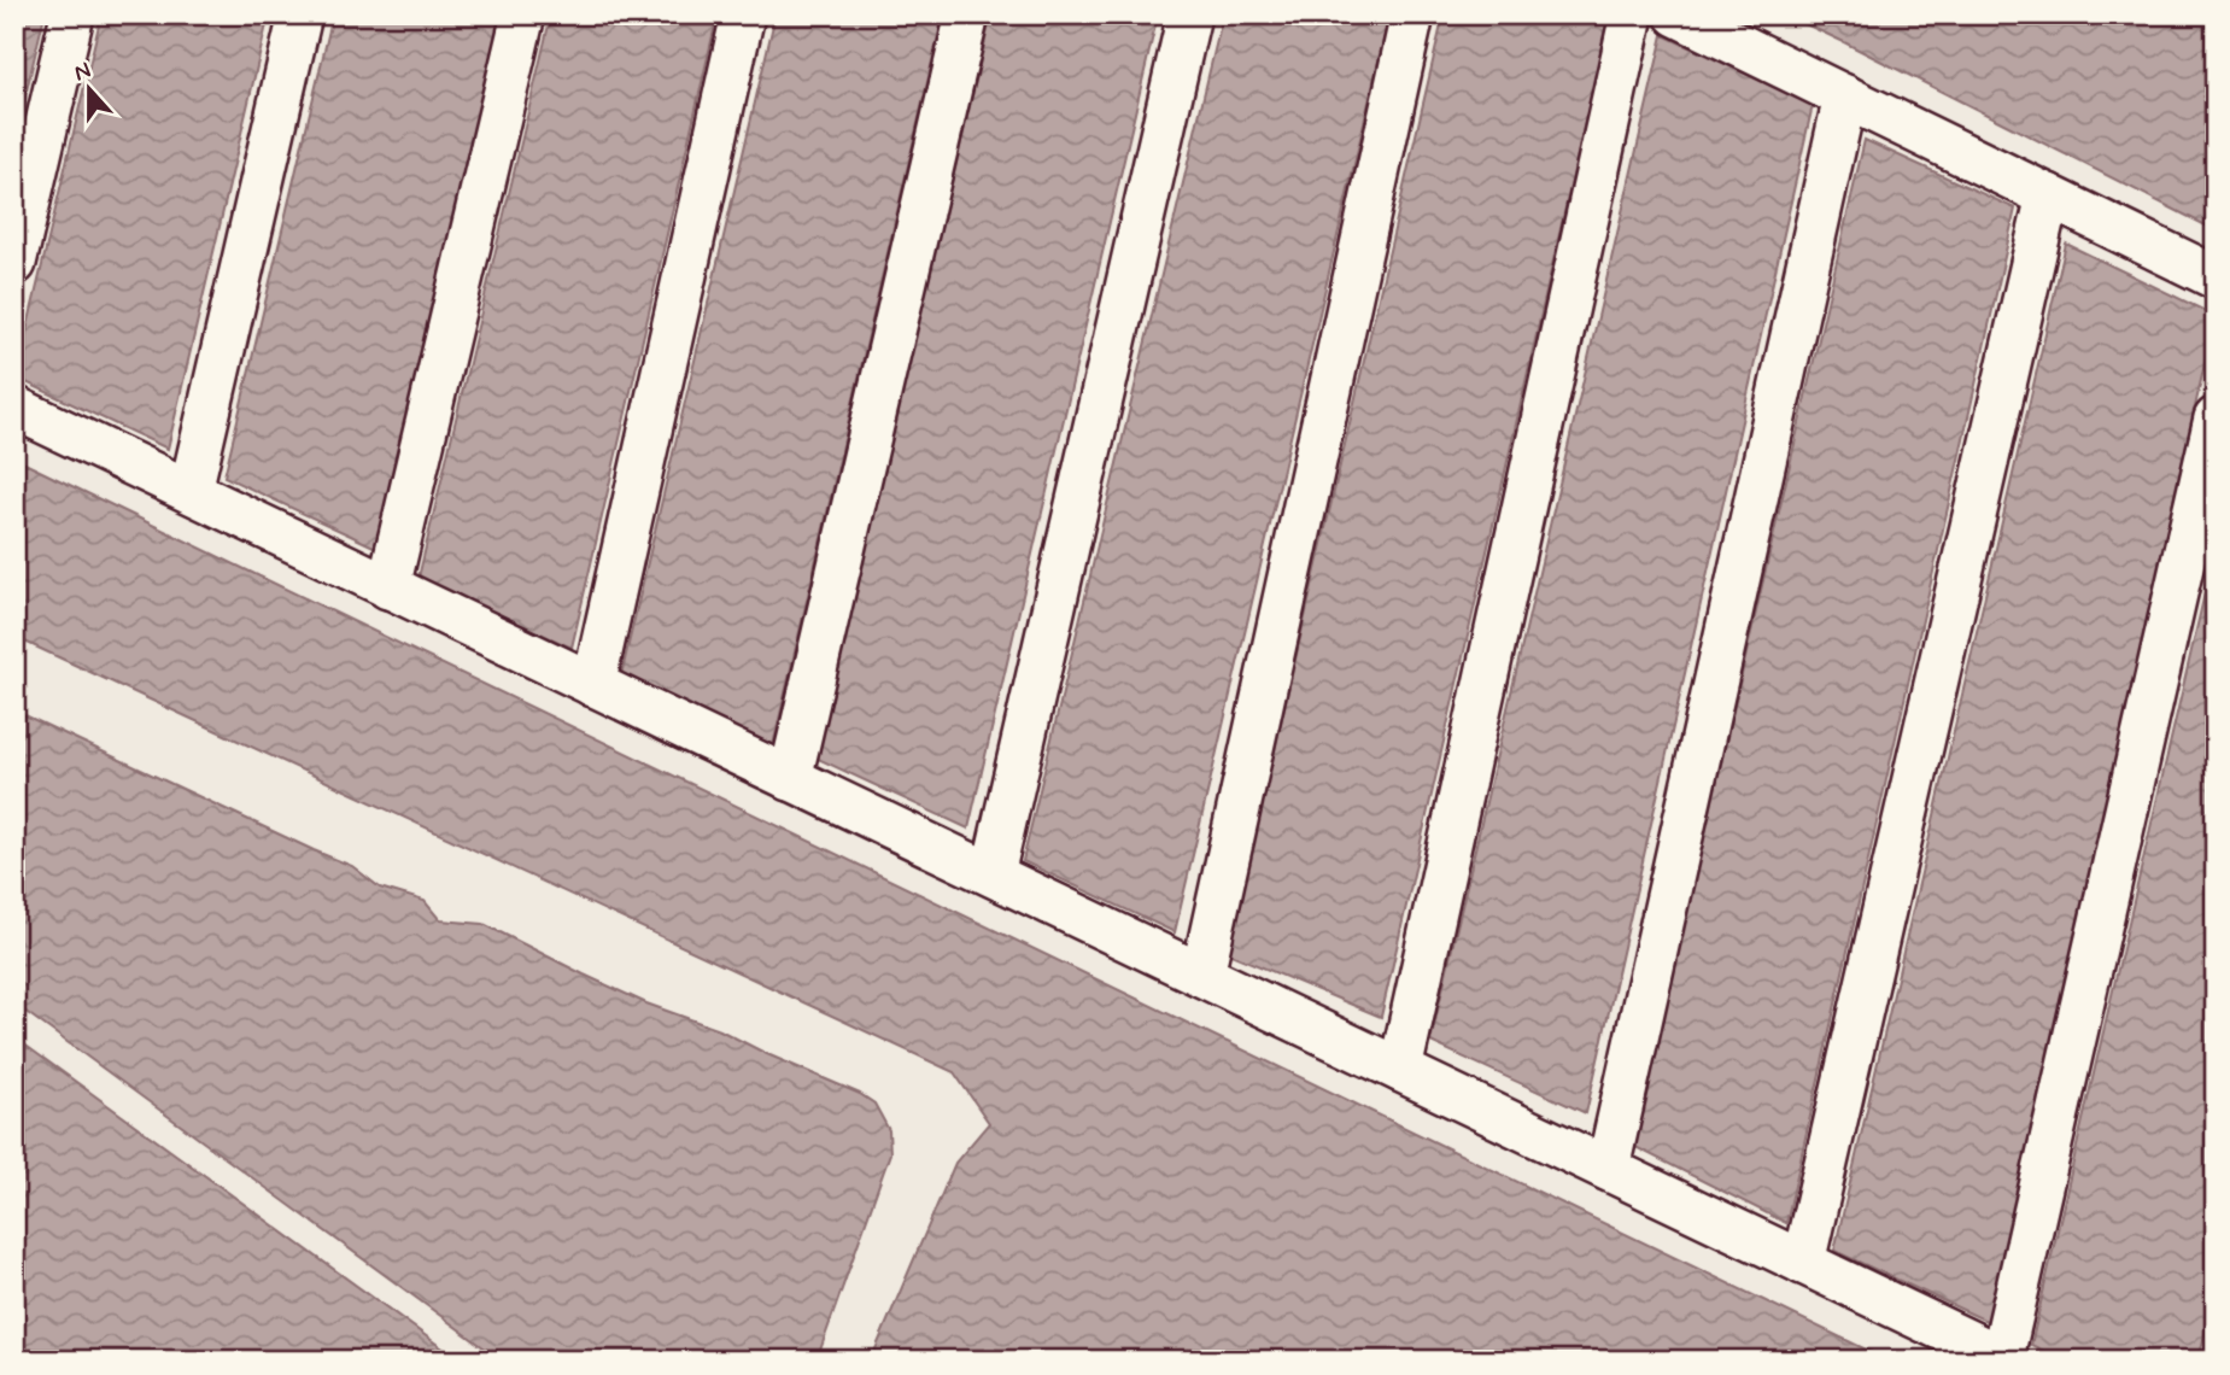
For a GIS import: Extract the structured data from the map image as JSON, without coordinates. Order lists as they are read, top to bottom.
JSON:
{
  "north": "top"
}
